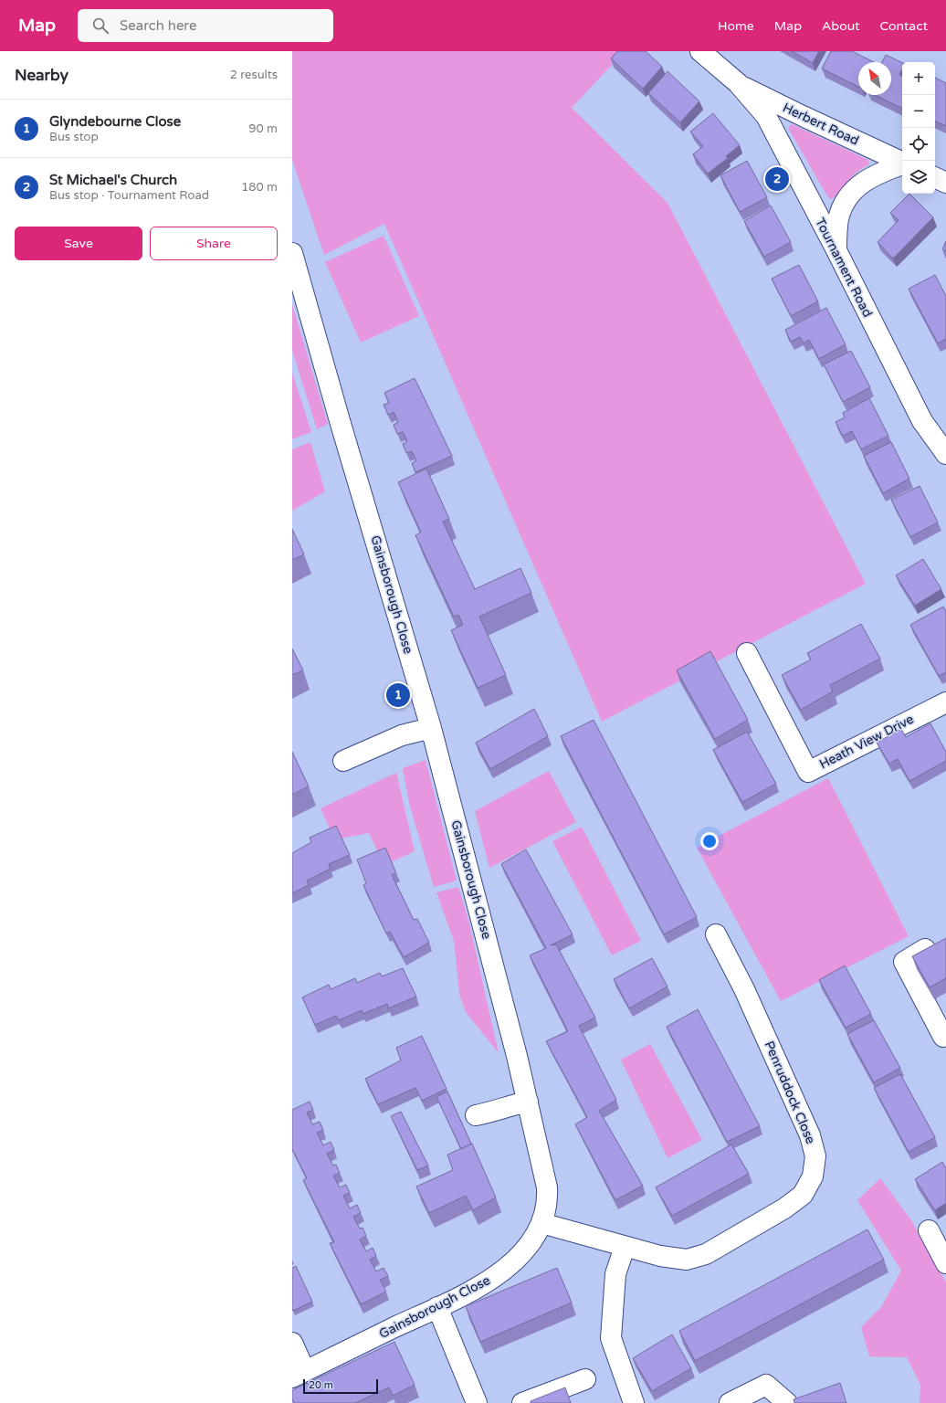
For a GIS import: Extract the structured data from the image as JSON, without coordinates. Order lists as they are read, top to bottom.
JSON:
{
  "streets": {
    "street": [
      "Herbert Road",
      "Tournament Road",
      "Gainsborough Close",
      "Heath View Drive",
      "Penruddock Close"
    ]
  },
  "crossings": [
    ["Herbert Road", "Tournament Road"],
    ["Gainsborough Close", "Penruddock Close"]
  ],
  "scale_bar": "20 m",
  "north": "top left",
  "page": {
    "header": "Map",
    "search": "Search here",
    "nav": [
      "Home",
      "Map",
      "About",
      "Contact"
    ],
    "heading": ["Nearby", "2 results"],
    "map_buttons": ["+", "−"],
    "list": [
      {
        "mark": "1",
        "name": "Glyndebourne Close",
        "note": "Bus stop",
        "value": "90 m"
      },
      {
        "mark": "2",
        "name": "St Michael's Church",
        "note": "Bus stop · Tournament Road",
        "value": "180 m"
      }
    ],
    "pins": ["2", "1"],
    "buttons": ["Save", "Share"],
    "scale": "20 m"
  }
}
